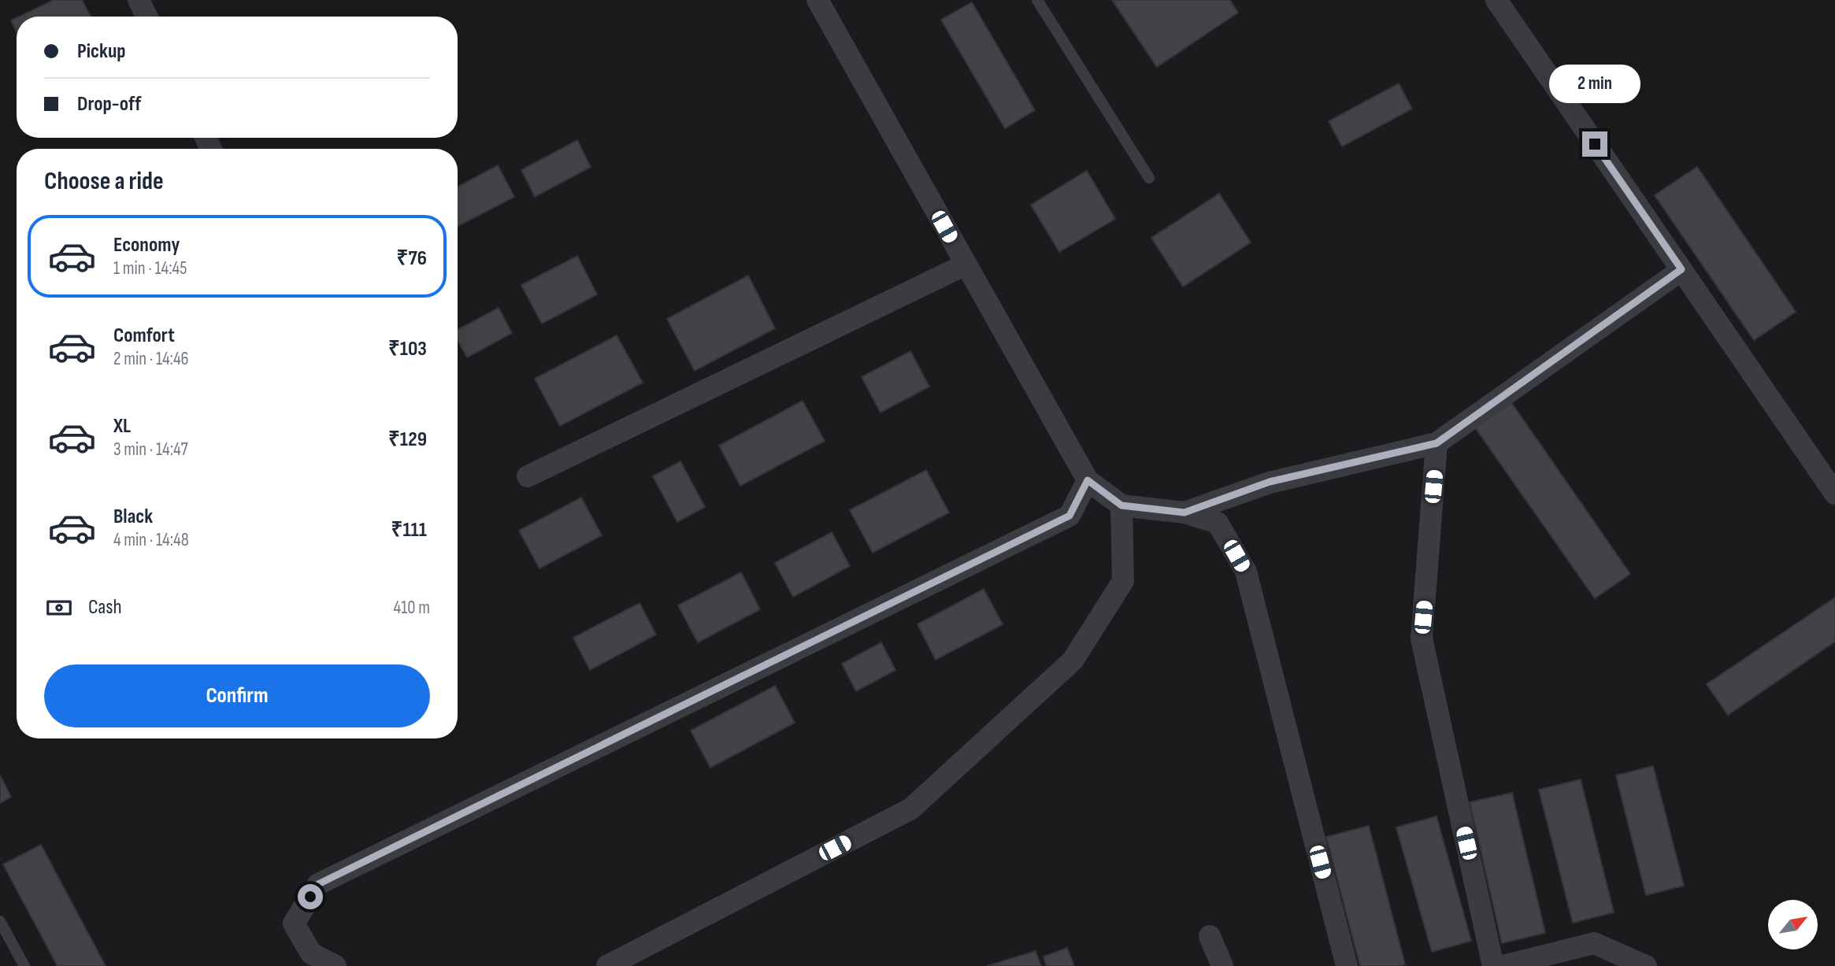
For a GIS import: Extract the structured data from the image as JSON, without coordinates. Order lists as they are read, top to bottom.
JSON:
{
  "north": "top right",
  "page": {
    "banner": ["Pickup", "Drop-off"],
    "bubble": "2 min",
    "heading": "Choose a ride",
    "list": [
      {
        "name": "Economy",
        "note": "1 min · 14:45",
        "value": "₹76"
      },
      {
        "name": "Comfort",
        "note": "2 min · 14:46",
        "value": "₹103"
      },
      {
        "name": "XL",
        "note": "3 min · 14:47",
        "value": "₹129"
      },
      {
        "name": "Black",
        "note": "4 min · 14:48",
        "value": "₹111"
      }
    ],
    "pay": ["Cash", "410 m"],
    "buttons": "Confirm"
  }
}
